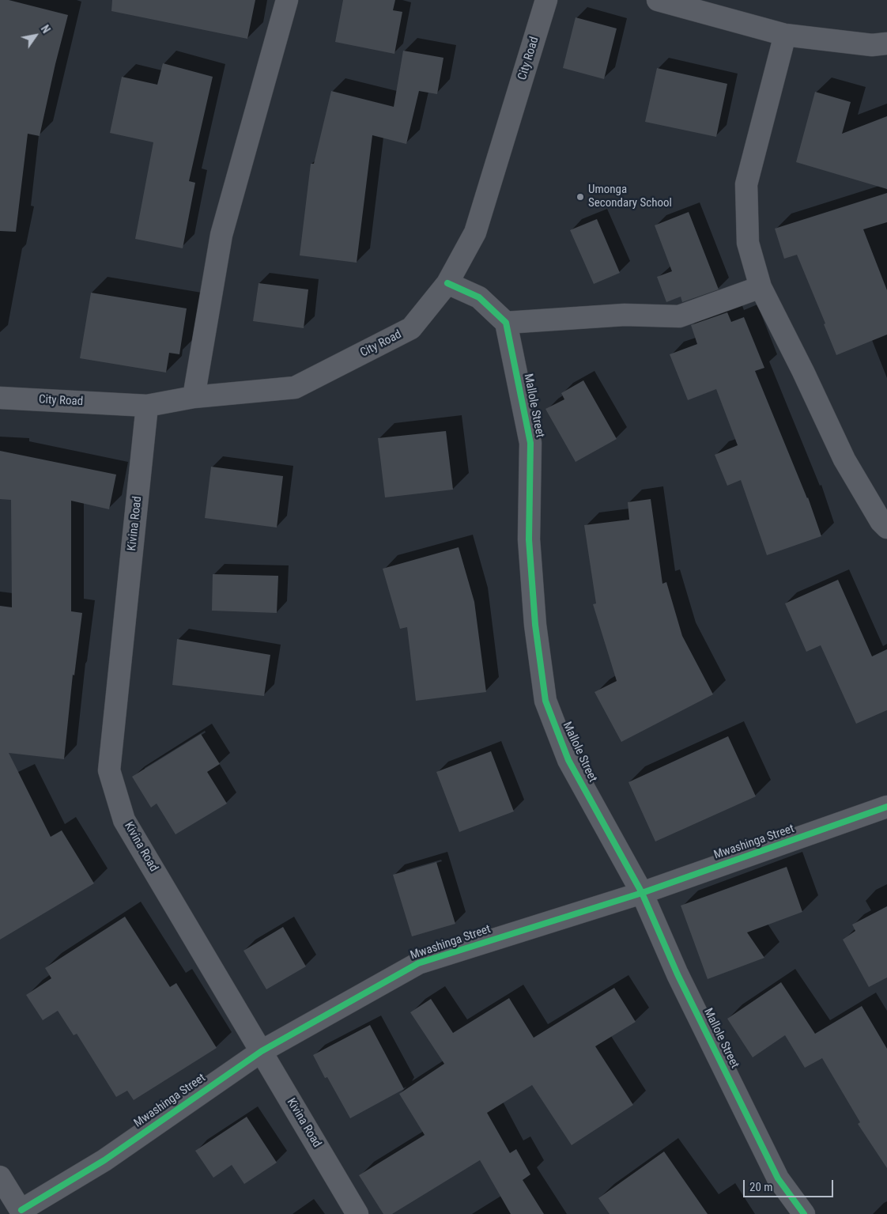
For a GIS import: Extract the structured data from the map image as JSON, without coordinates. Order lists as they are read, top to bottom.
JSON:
{
  "streets": {
    "street": [
      "City Road",
      "Mallole Street",
      "Kivina Road",
      "Mwashinga Street"
    ]
  },
  "crossings": [
    ["City Road", "Kivina Road"],
    ["Mallole Street", "Mwashinga Street"],
    ["Kivina Road", "Mwashinga Street"]
  ],
  "places": ["Umonga Secondary School"],
  "scale_bar": "20 m",
  "north": "top right"
}
